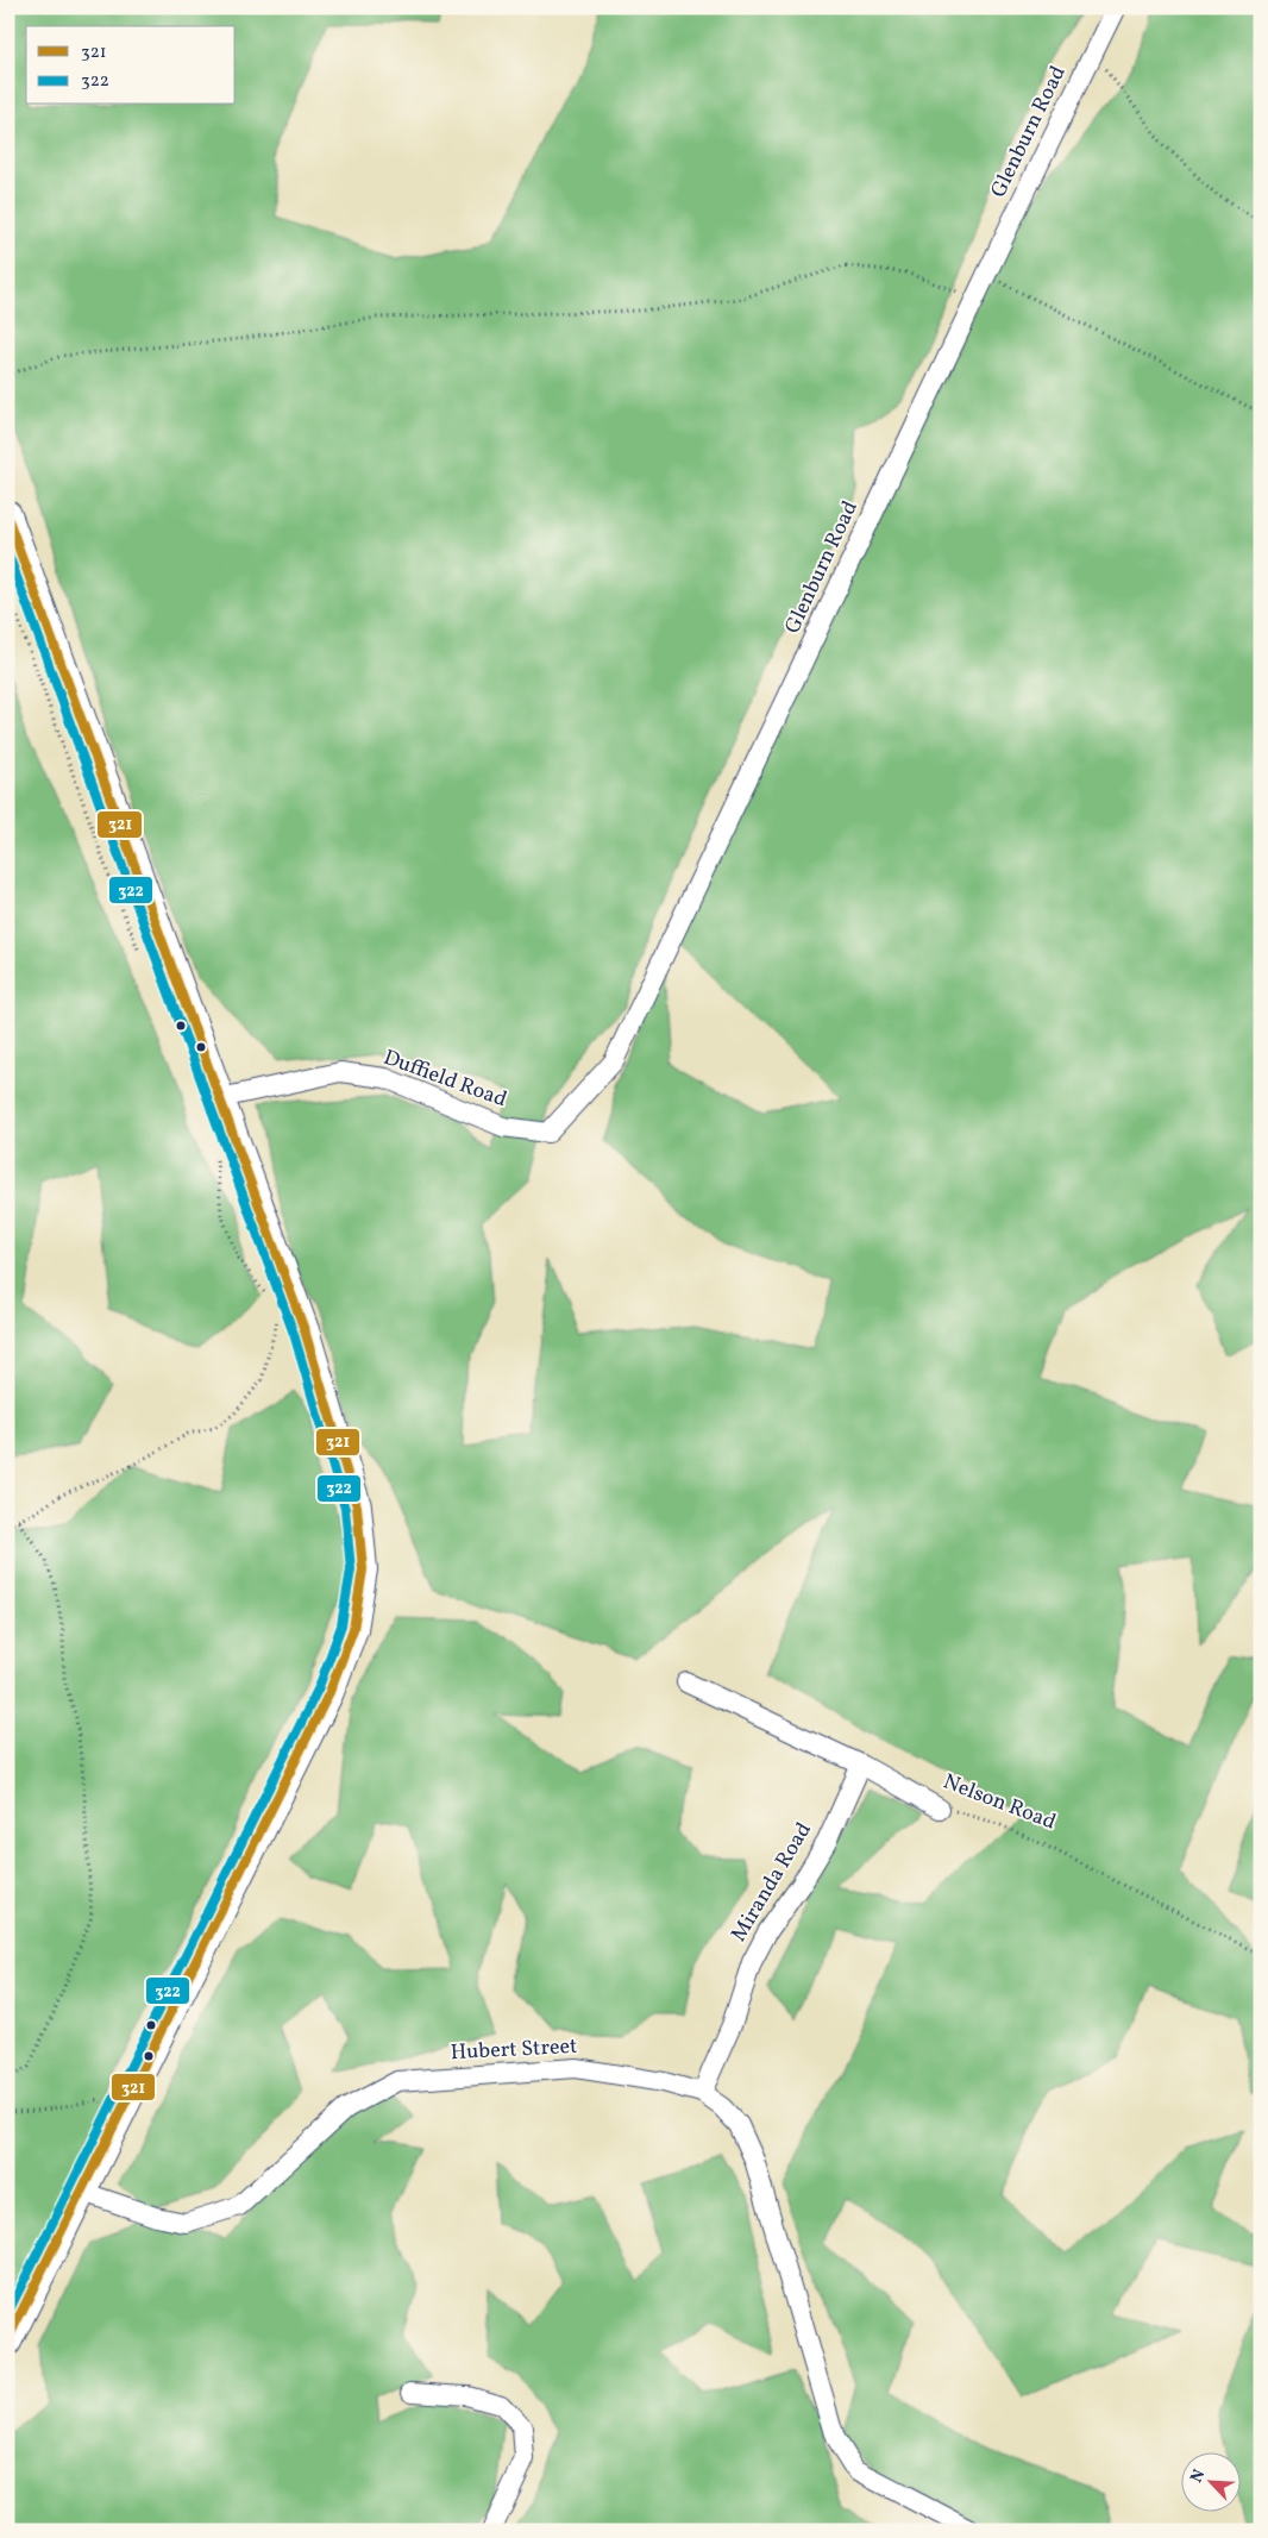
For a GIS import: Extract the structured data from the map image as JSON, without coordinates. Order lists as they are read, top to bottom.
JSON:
{
  "streets": {
    "street": [
      "Glenburn Road",
      "Duffield Road",
      "Nelson Road",
      "Miranda Road",
      "Hubert Street"
    ]
  },
  "crossings": [
    ["Glenburn Road", "Duffield Road"],
    ["Nelson Road", "Miranda Road"],
    ["Miranda Road", "Hubert Street"]
  ],
  "lines": ["transit line 321", "transit line 322"],
  "legend": ["321", "322"],
  "north": "top left"
}
